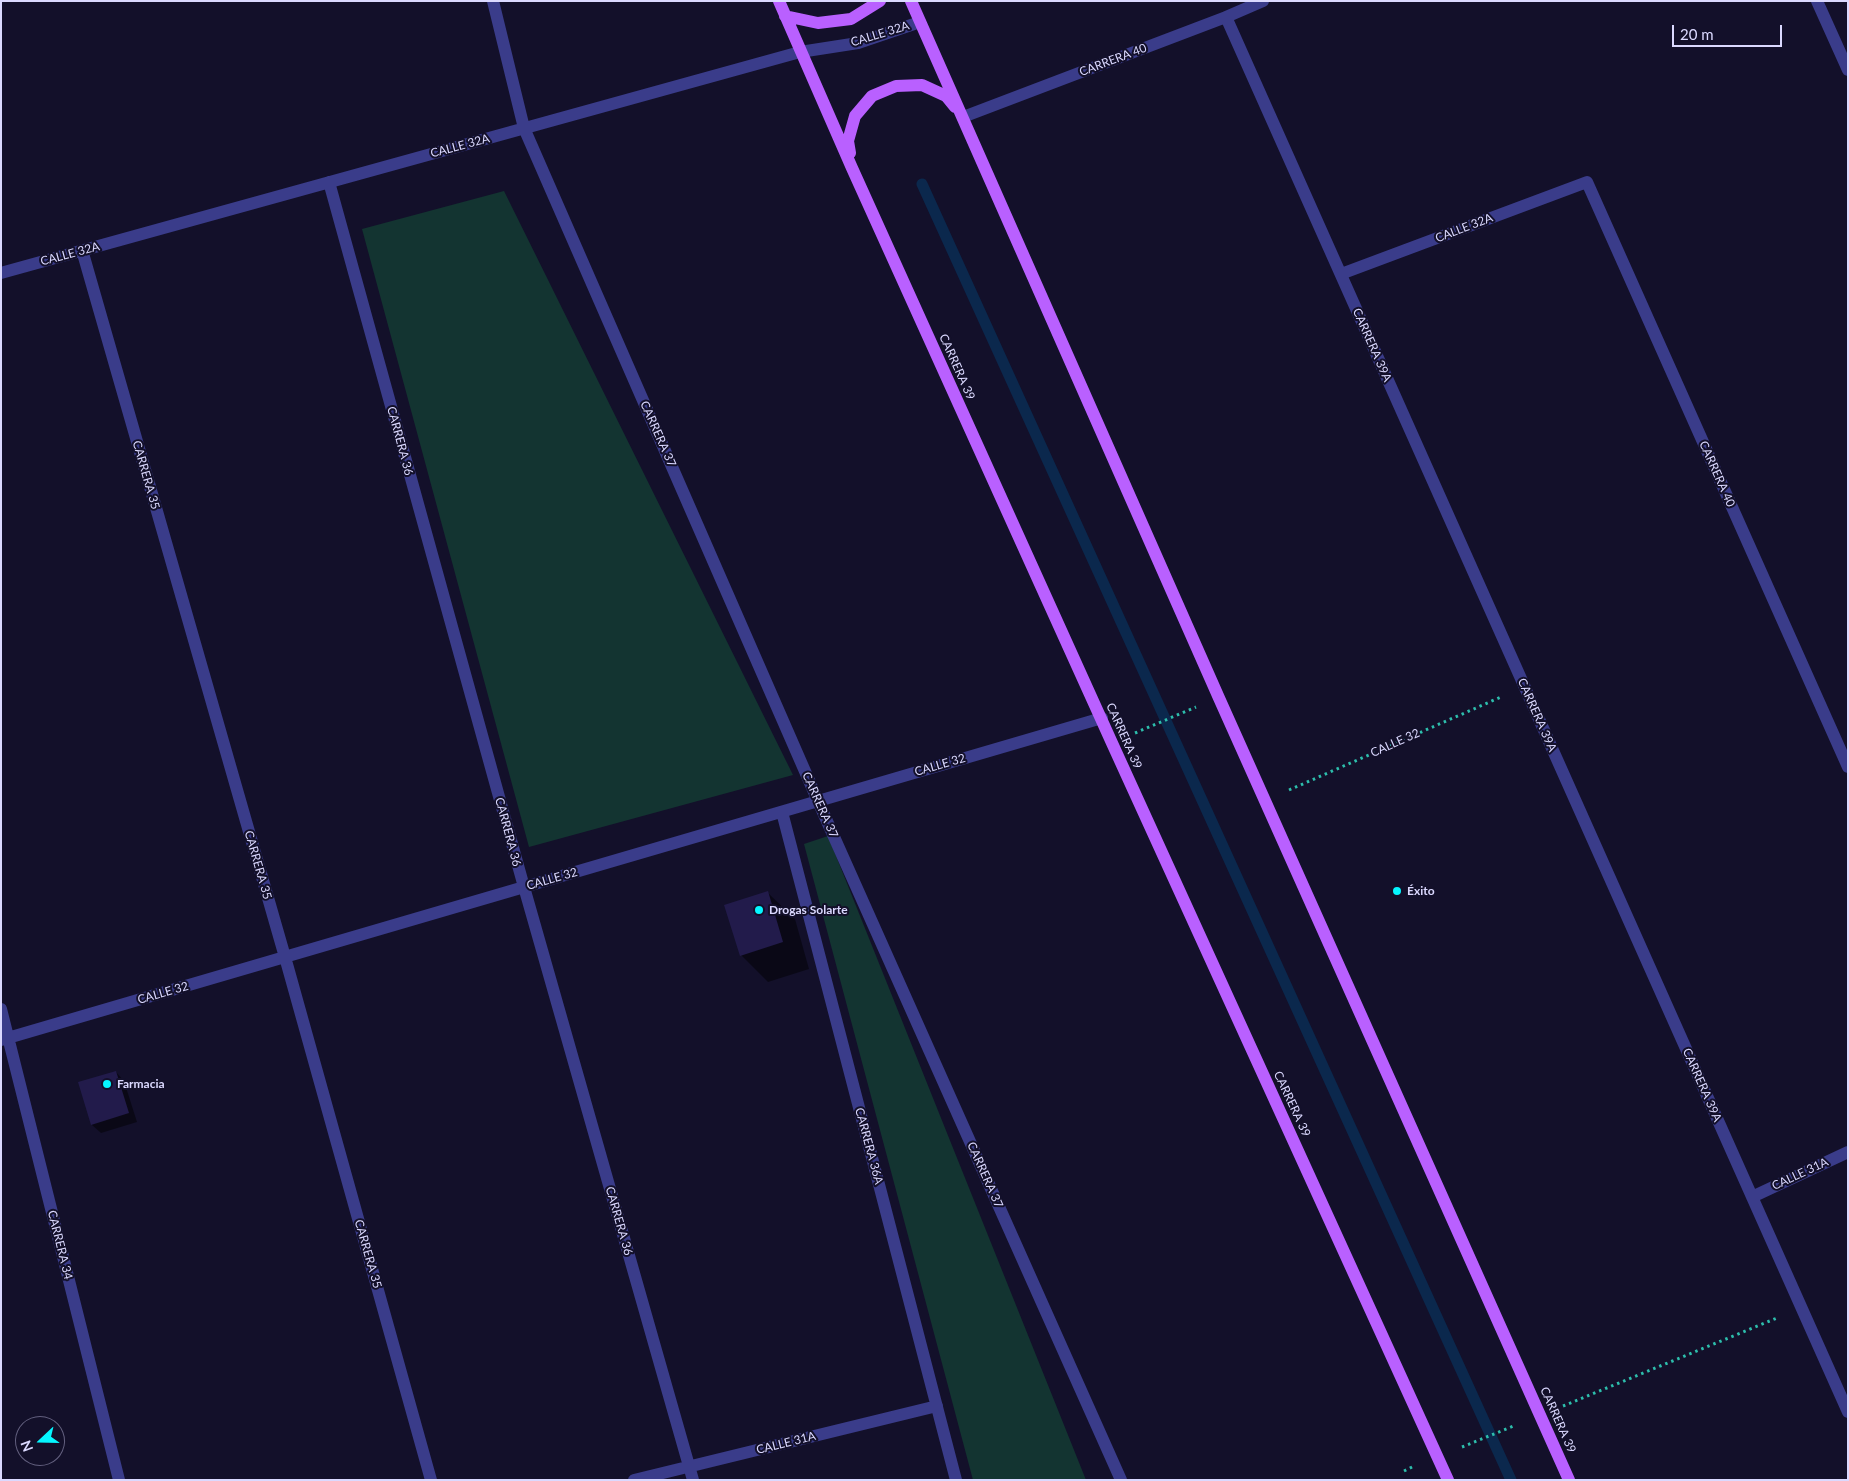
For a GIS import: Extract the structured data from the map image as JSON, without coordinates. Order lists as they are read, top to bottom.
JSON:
{
  "streets": {
    "main road": ["CARRERA 39"],
    "street": [
      "CALLE 32A",
      "CARRERA 40",
      "CARRERA 39A",
      "CARRERA 37",
      "CARRERA 36",
      "CARRERA 35",
      "CALLE 32",
      "CARRERA 36A",
      "CALLE 31A",
      "CARRERA 34"
    ]
  },
  "crossings": [
    ["CALLE 32A", "CARRERA 40"],
    ["CALLE 32A", "CARRERA 39A"],
    ["CALLE 32A", "CARRERA 39"],
    ["CALLE 32A", "CARRERA 37"],
    ["CALLE 32A", "CARRERA 36"],
    ["CALLE 32A", "CARRERA 35"],
    ["CARRERA 40", "CARRERA 39A"],
    ["CARRERA 40", "CARRERA 39"],
    ["CARRERA 39A", "CALLE 32"],
    ["CARRERA 39A", "CALLE 31A"],
    ["CARRERA 39", "CALLE 32"],
    ["CARRERA 37", "CALLE 32"],
    ["CARRERA 36", "CALLE 32"],
    ["CARRERA 36", "CALLE 31A"],
    ["CARRERA 35", "CALLE 32"],
    ["CALLE 32", "CARRERA 36A"],
    ["CALLE 32", "CARRERA 34"],
    ["CARRERA 36A", "CALLE 31A"]
  ],
  "places": ["Éxito", "Drogas Solarte", "Farmacia"],
  "scale_bar": "20 m",
  "north": "left"
}
